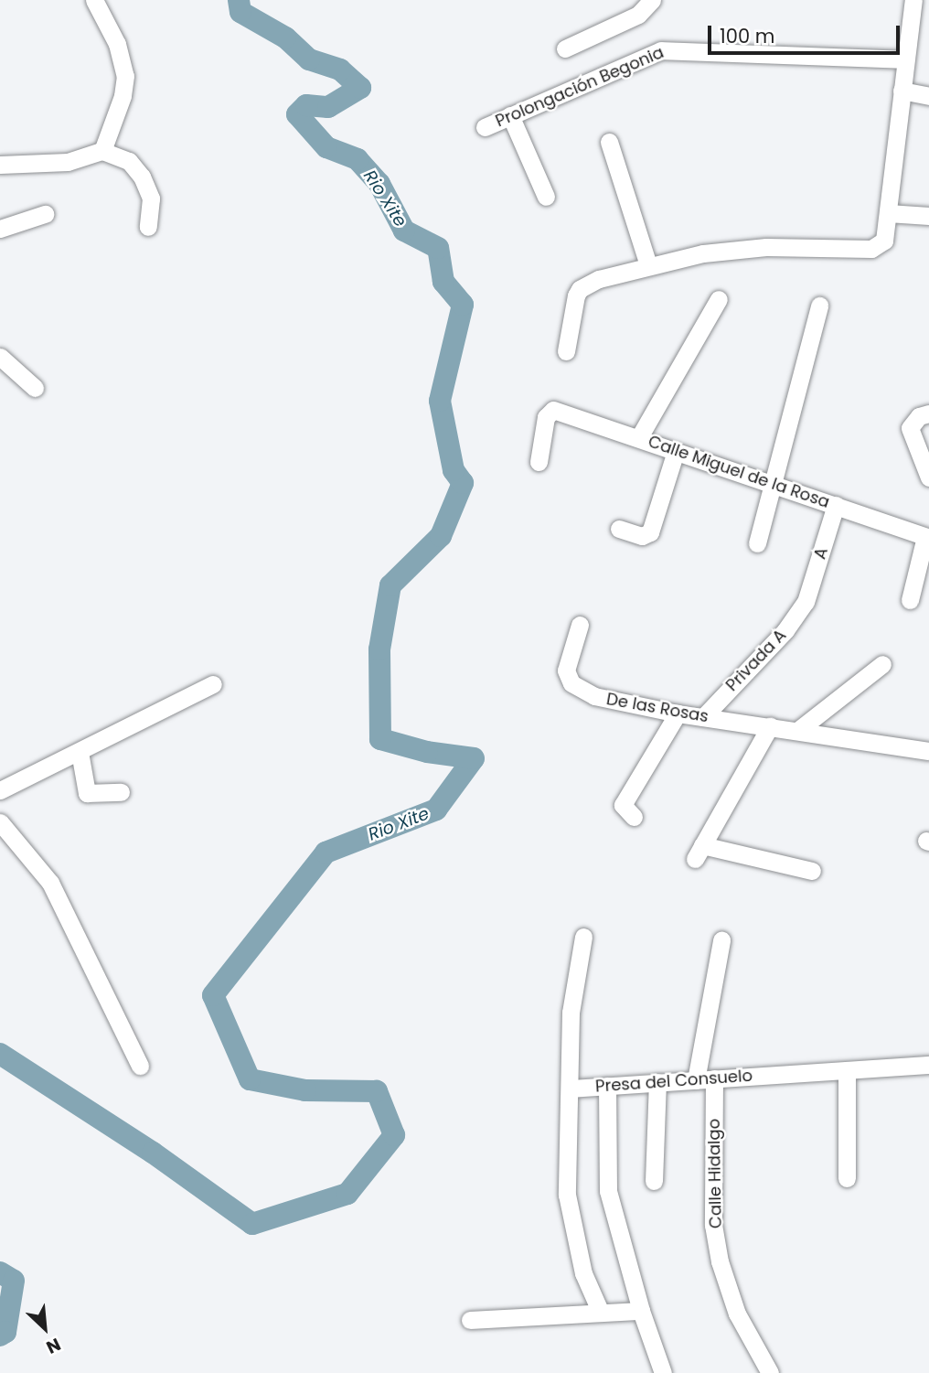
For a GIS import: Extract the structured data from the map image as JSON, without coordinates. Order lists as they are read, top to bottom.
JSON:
{
  "streets": {
    "street": [
      "Prolongación Begonia",
      "Calle Miguel de la Rosa",
      "A",
      "Privada A",
      "De las Rosas",
      "Presa del Consuelo",
      "Calle Hidalgo"
    ]
  },
  "crossings": [
    ["Calle Miguel de la Rosa", "A"],
    ["A", "Privada A"],
    ["Privada A", "De las Rosas"],
    ["Presa del Consuelo", "Calle Hidalgo"]
  ],
  "water": ["Rio Xite"],
  "scale_bar": "100 m",
  "north": "bottom right"
}
